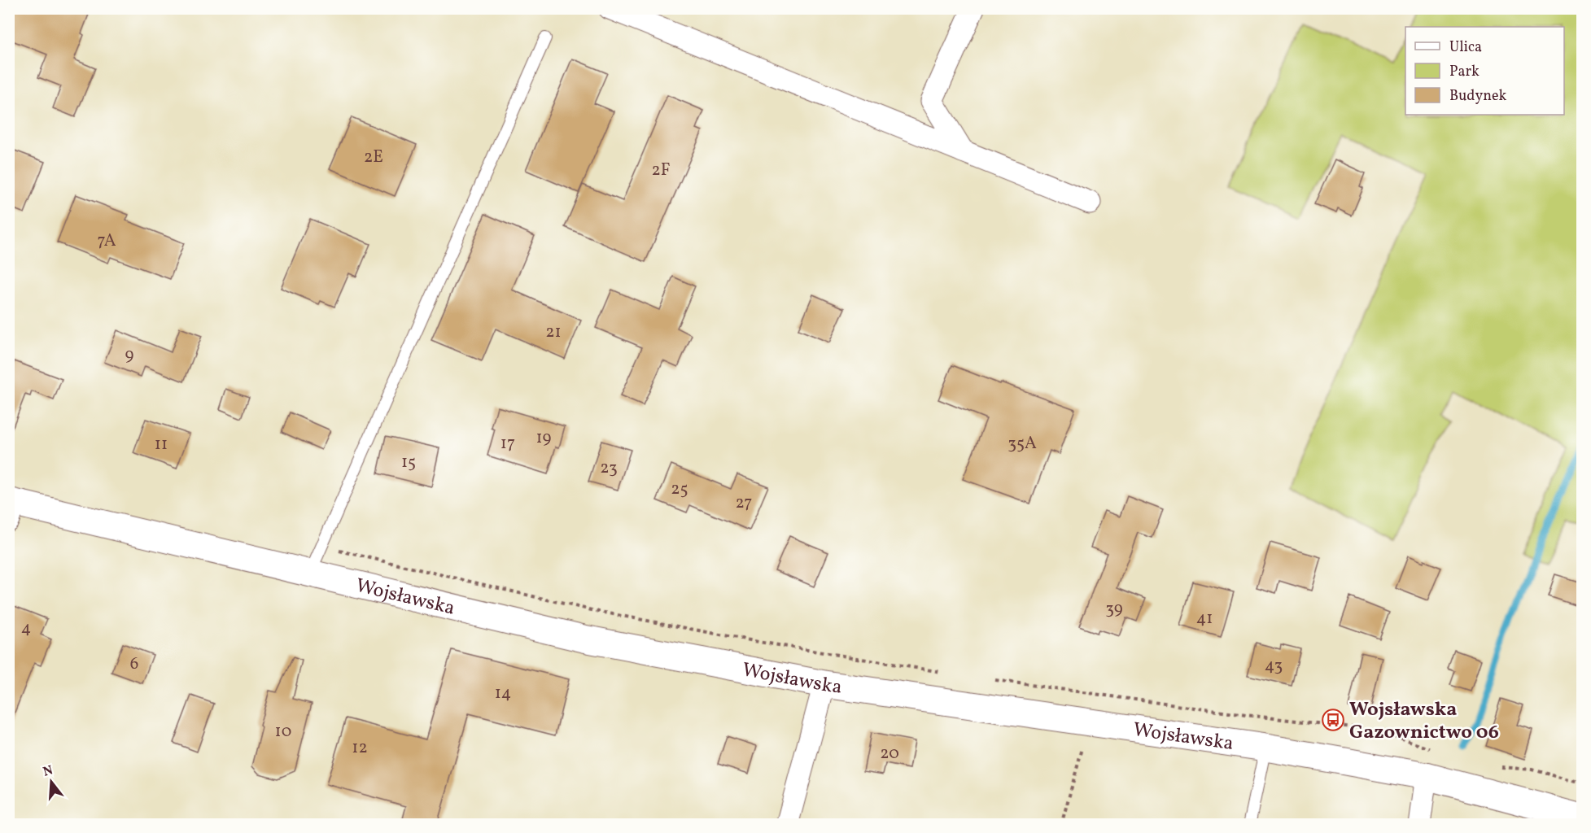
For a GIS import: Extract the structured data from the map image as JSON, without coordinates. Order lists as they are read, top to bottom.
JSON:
{
  "streets": {
    "street": ["Wojsławska"]
  },
  "places": {
    "bus stop": ["Wojsławska Gazownictwo 06"]
  },
  "house_numbers": [
    "2E",
    "2F",
    "7A",
    "21",
    "9",
    "19",
    "17",
    "35A",
    "11",
    "15",
    "23",
    "25",
    "27",
    "39",
    "41",
    "4",
    "6",
    "43",
    "14",
    "10",
    "12",
    "20"
  ],
  "legend": ["Ulica", "Park", "Budynek"],
  "north": "top"
}
